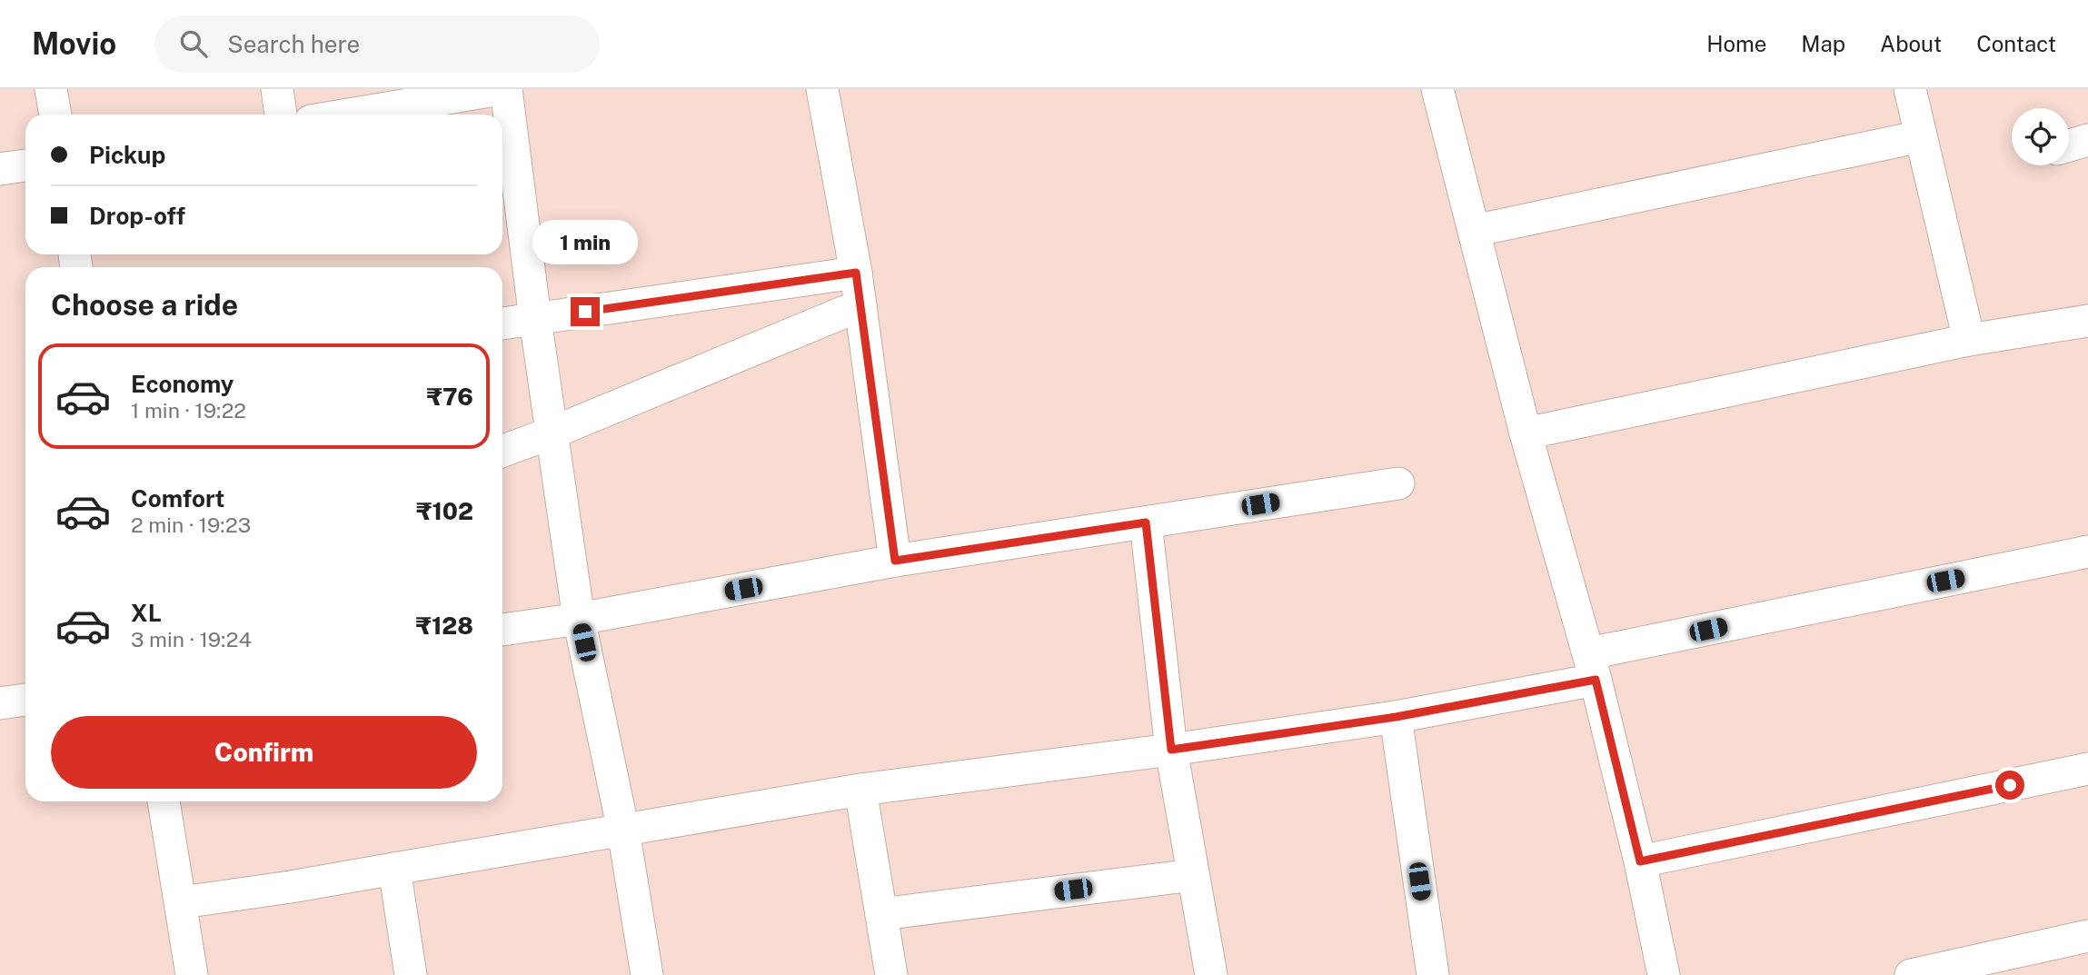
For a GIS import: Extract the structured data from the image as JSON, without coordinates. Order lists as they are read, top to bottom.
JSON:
{
  "page": {
    "header": "Movio",
    "search": "Search here",
    "nav": [
      "Home",
      "Map",
      "About",
      "Contact"
    ],
    "banner": ["Pickup", "Drop-off"],
    "bubble": "1 min",
    "heading": "Choose a ride",
    "list": [
      {
        "name": "Economy",
        "note": "1 min · 19:22",
        "value": "₹76"
      },
      {
        "name": "Comfort",
        "note": "2 min · 19:23",
        "value": "₹102"
      },
      {
        "name": "XL",
        "note": "3 min · 19:24",
        "value": "₹128"
      }
    ],
    "buttons": "Confirm"
  }
}
